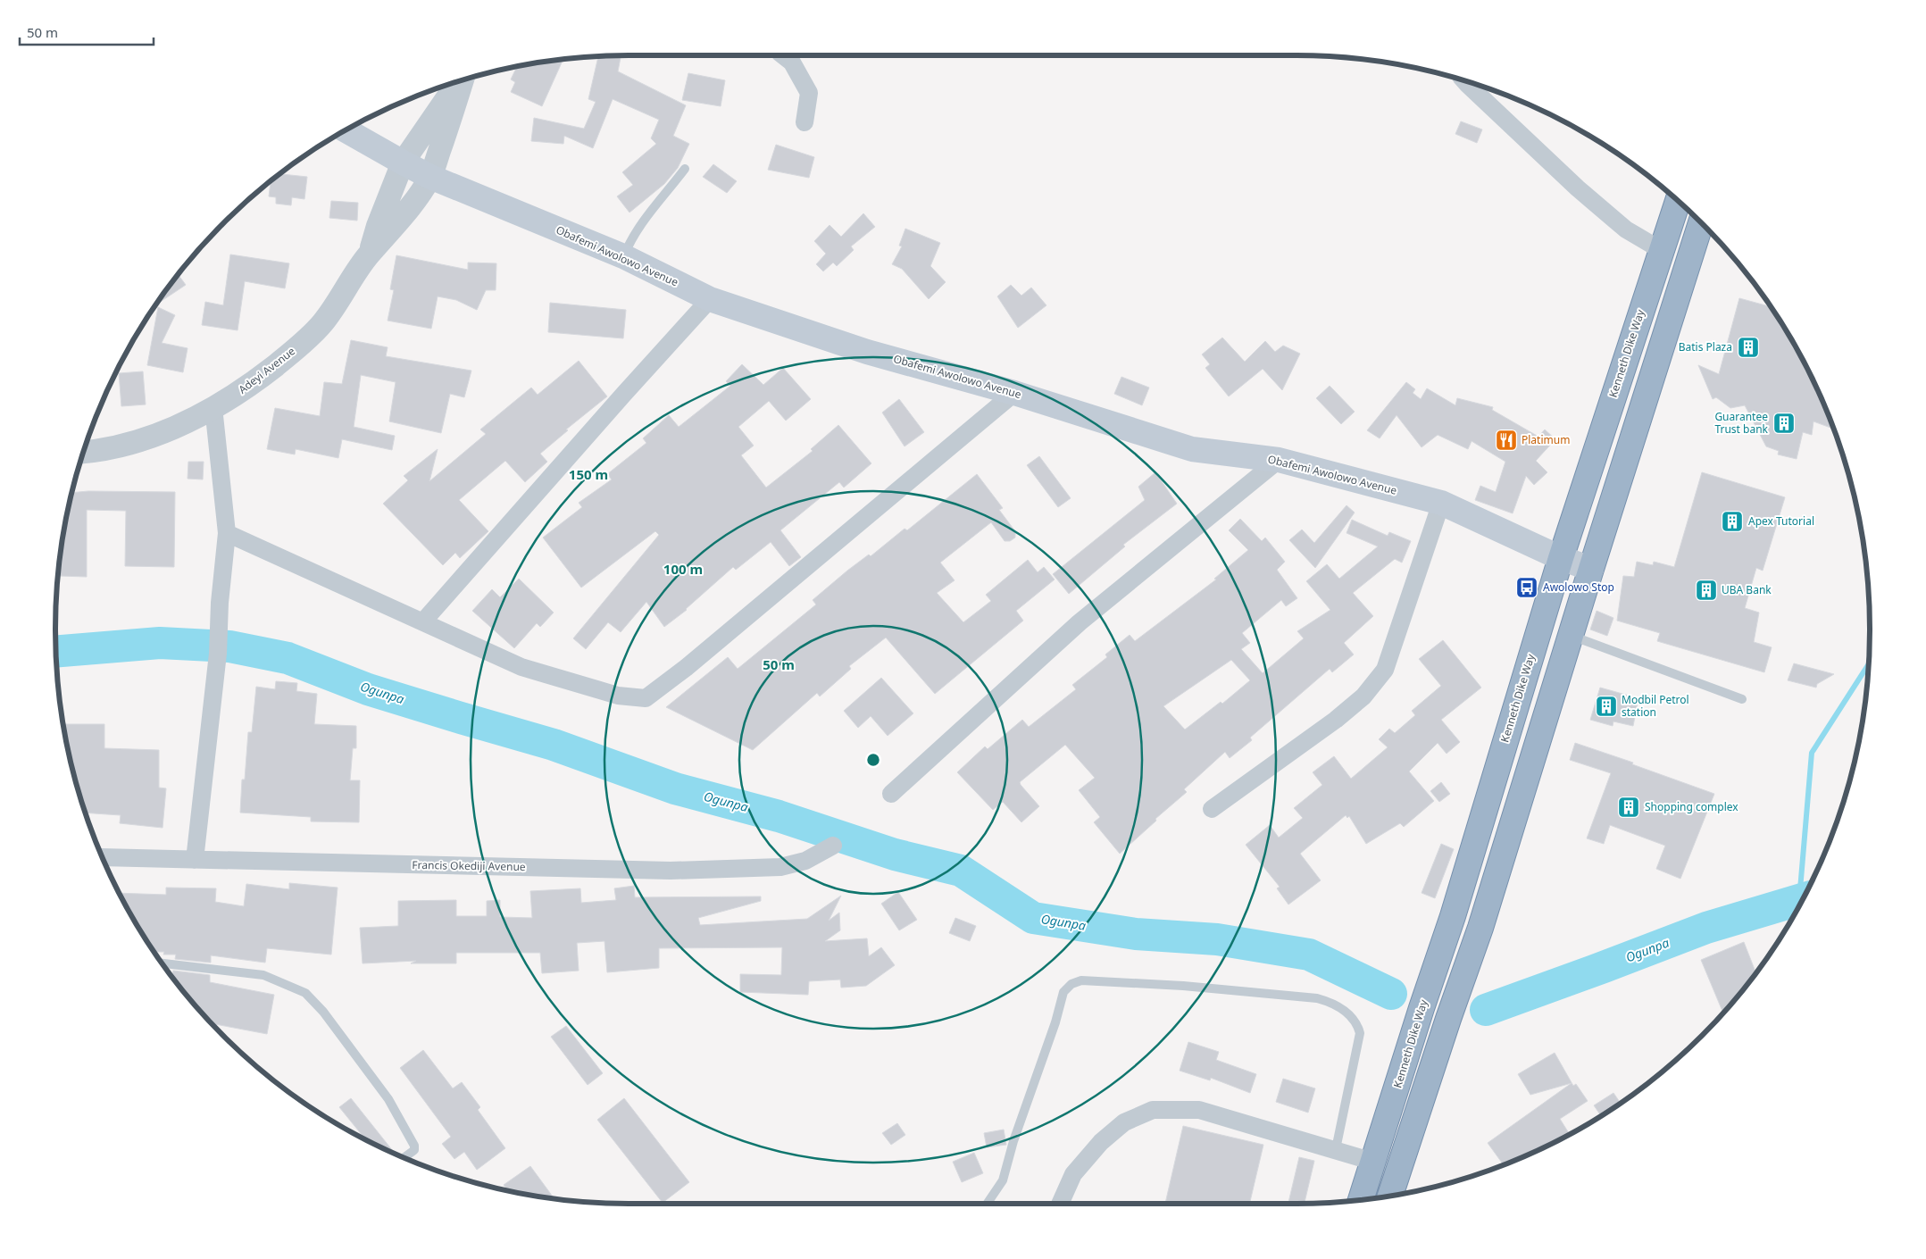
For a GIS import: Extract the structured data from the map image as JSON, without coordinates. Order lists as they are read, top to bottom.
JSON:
{
  "streets": {
    "highway": ["Kenneth Dike Way"],
    "main road": ["Obafemi Awolowo Avenue"],
    "street": ["Adeyi Avenue", "Francis Okediji Avenue"]
  },
  "crossings": [
    ["Obafemi Awolowo Avenue", "Kenneth Dike Way"],
    ["Obafemi Awolowo Avenue", "Adeyi Avenue"]
  ],
  "water": ["Ogunpa"],
  "places": {
    "building": [
      "Batis Plaza",
      "Guarantee Trust bank",
      "Apex Tutorial",
      "UBA Bank",
      "Modbil Petrol station",
      "Shopping complex"
    ],
    "restaurant": ["Platimum"],
    "bus stop": ["Awolowo Stop"]
  },
  "scale_bar": "50 m",
  "rings": ["150 m", "100 m", "50 m"]
}
